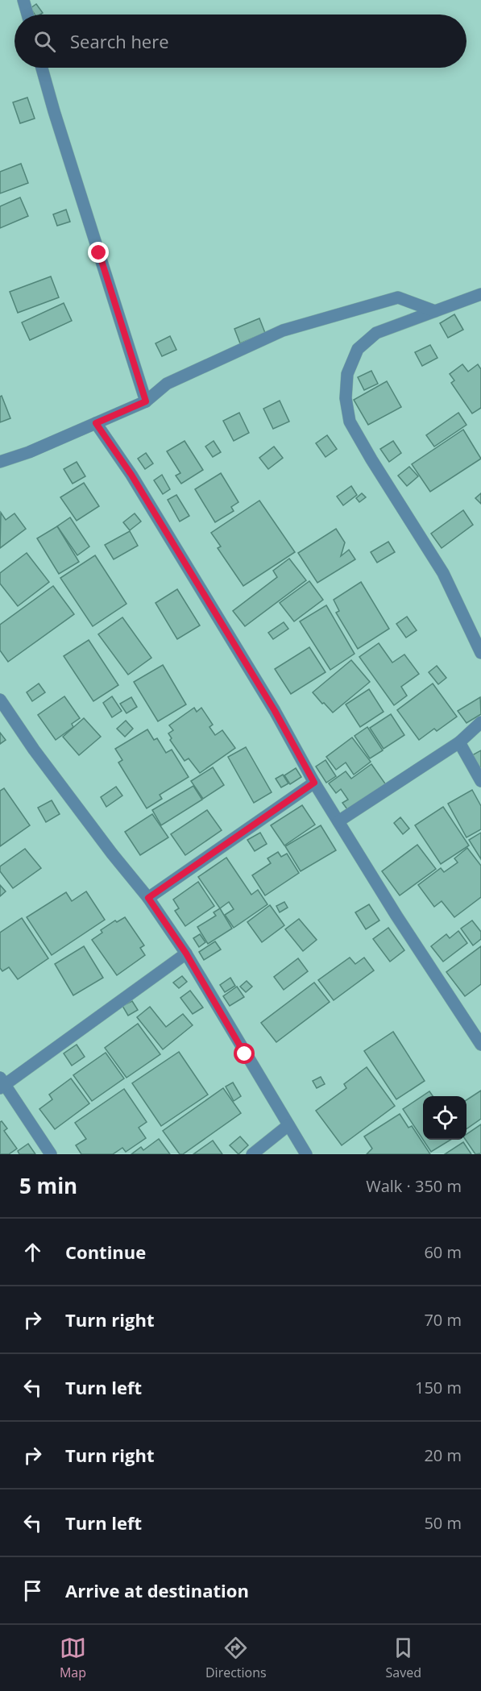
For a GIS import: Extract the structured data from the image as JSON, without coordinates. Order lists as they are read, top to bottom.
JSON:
{
  "page": {
    "search": "Search here",
    "heading": ["5 min", "Walk · 350 m"],
    "list": [
      ["Continue", "60 m"],
      ["Turn right", "70 m"],
      ["Turn left", "150 m"],
      ["Turn right", "20 m"],
      ["Turn left", "50 m"],
      "Arrive at destination"
    ],
    "nav": ["Map", "Directions", "Saved"]
  }
}
